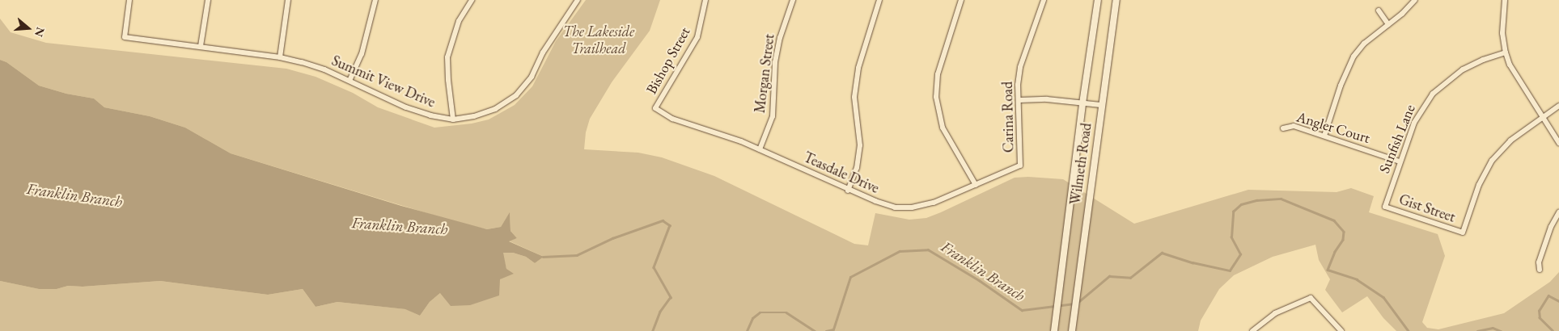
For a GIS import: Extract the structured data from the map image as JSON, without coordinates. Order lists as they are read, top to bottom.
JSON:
{
  "streets": {
    "street": [
      "Bishop Street",
      "Morgan Street",
      "Summit View Drive",
      "Carina Road",
      "Angler Court",
      "Sunfish Lane",
      "Wilmeth Road",
      "Teasdale Drive",
      "Gist Street"
    ]
  },
  "crossings": [
    ["Bishop Street", "Teasdale Drive"],
    ["Morgan Street", "Teasdale Drive"],
    ["Carina Road", "Teasdale Drive"],
    ["Angler Court", "Sunfish Lane"],
    ["Sunfish Lane", "Gist Street"]
  ],
  "water": ["Franklin Branch"],
  "parks": ["The Lakeside Trailhead"],
  "north": "right"
}
